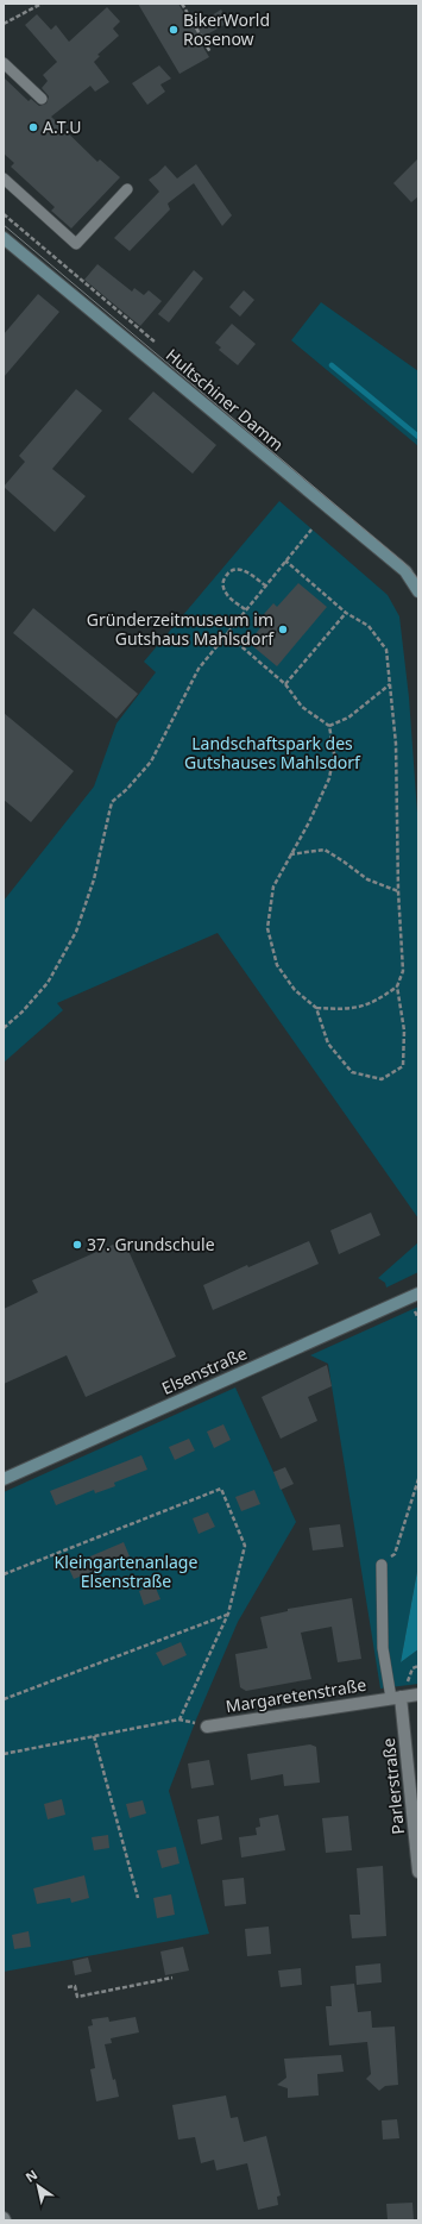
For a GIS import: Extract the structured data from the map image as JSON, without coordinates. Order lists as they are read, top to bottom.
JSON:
{
  "streets": {
    "main road": ["Hultschiner Damm", "Elsenstraße"],
    "street": ["Margaretenstraße", "Parlerstraße"]
  },
  "crossings": [
    ["Margaretenstraße", "Parlerstraße"]
  ],
  "parks": ["Landschaftspark des Gutshauses Mahlsdorf", "Kleingartenanlage Elsenstraße"],
  "places": [
    "BikerWorld Rosenow",
    "A.T.U",
    "Gründerzeitmuseum im Gutshaus Mahlsdorf",
    "37. Grundschule"
  ],
  "north": "top left"
}
